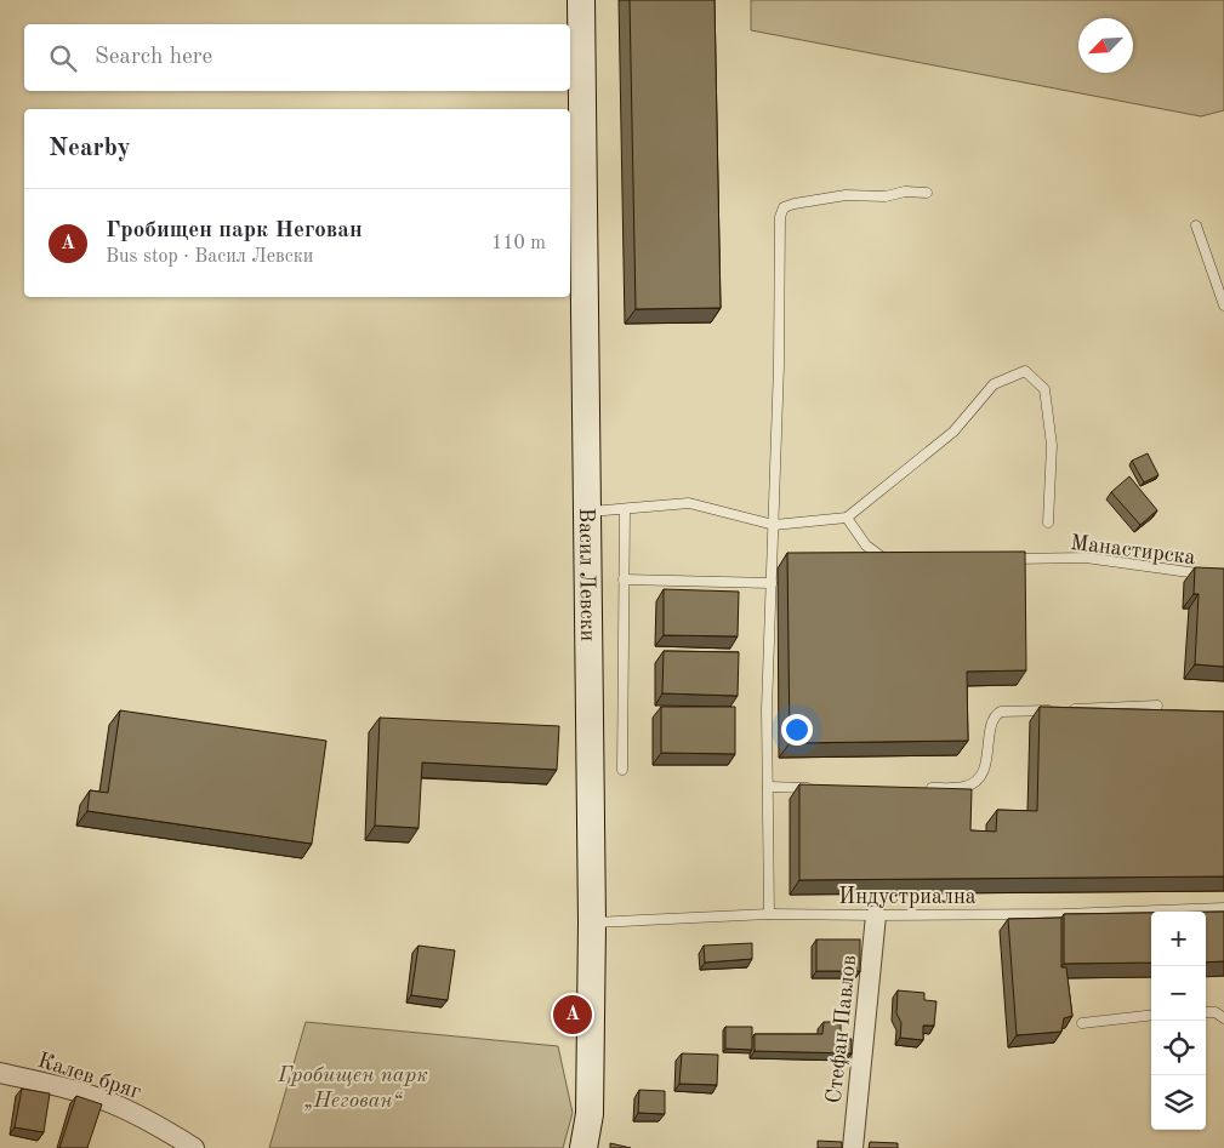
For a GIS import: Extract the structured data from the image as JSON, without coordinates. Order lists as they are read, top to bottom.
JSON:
{
  "streets": {
    "street": ["Васил Левски", "Стефан Павлов", "Калев бряг"],
    "lane": ["Манастирска", "Индустриална"]
  },
  "crossings": [
    ["Васил Левски", "Индустриална"],
    ["Индустриална", "Стефан Павлов"]
  ],
  "parks": ["Гробищен парк „Негован“"],
  "north": "bottom left",
  "page": {
    "search": "Search here",
    "heading": "Nearby",
    "list": [
      {
        "mark": "A",
        "name": "Гробищен парк Негован",
        "note": "Bus stop · Васил Левски",
        "value": "110 m"
      }
    ],
    "map_buttons": ["+", "−"],
    "pins": "A"
  }
}
